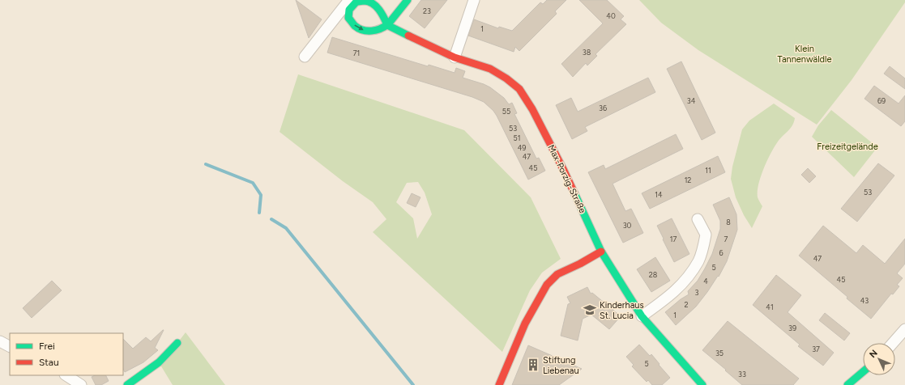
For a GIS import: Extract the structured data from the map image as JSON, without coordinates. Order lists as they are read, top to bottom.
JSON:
{
  "streets": {
    "street": ["Max-Porzig-Straße"]
  },
  "parks": ["Klein Tannenwäldle", "Freizeitgelände"],
  "places": {
    "school or university": ["Kinderhaus St. Lucia"],
    "building": ["Stiftung Liebenau"]
  },
  "house_numbers": [
    "23",
    "40",
    "1",
    "38",
    "71",
    "34",
    "69",
    "36",
    "55",
    "53",
    "51",
    "49",
    "47",
    "45",
    "11",
    "12",
    "53",
    "14",
    "8",
    "30",
    "17",
    "7",
    "6",
    "47",
    "5",
    "28",
    "45",
    "4",
    "3",
    "43",
    "2",
    "41",
    "1",
    "39",
    "37",
    "35",
    "5",
    "33"
  ],
  "legend": ["Frei", "Stau"],
  "north": "top left"
}
